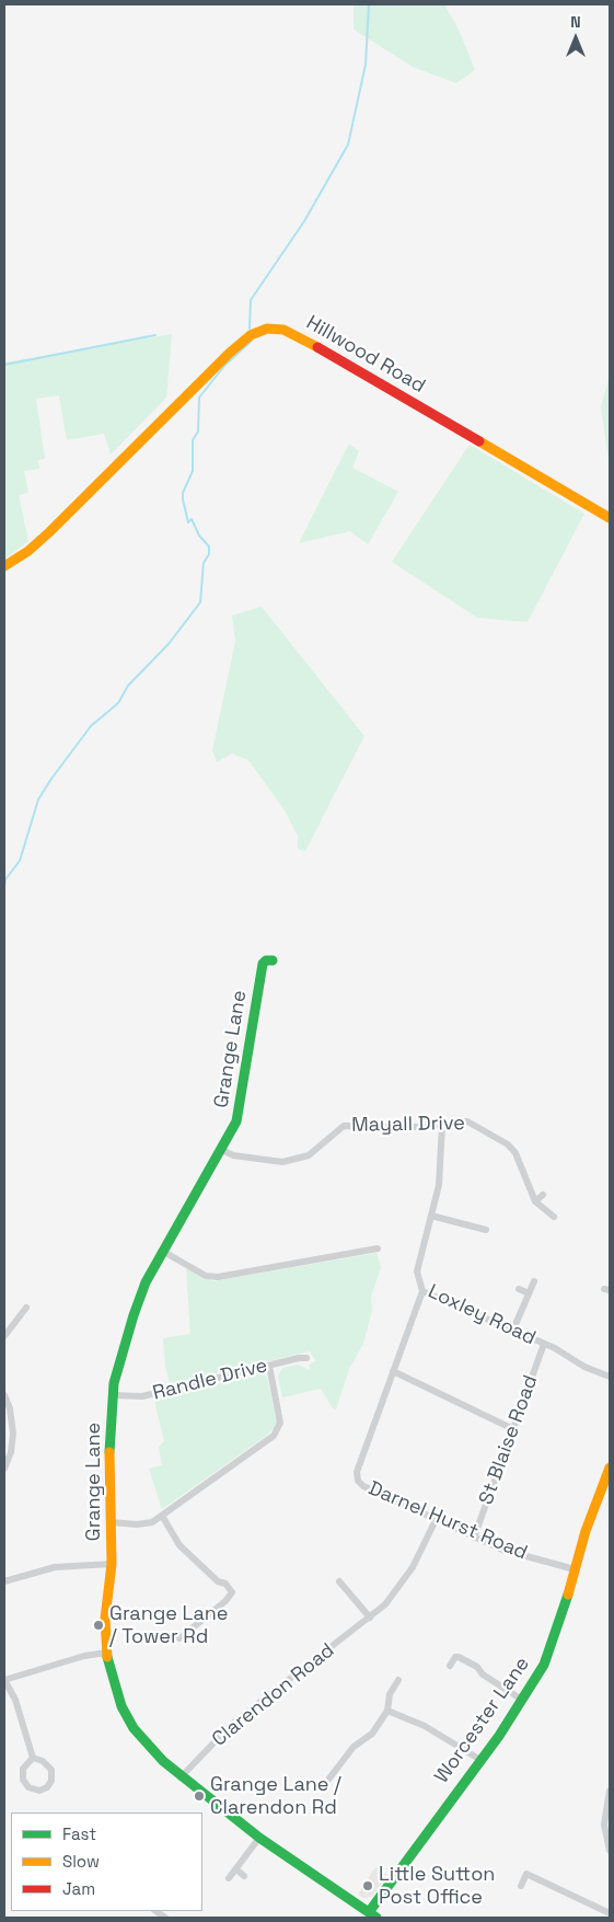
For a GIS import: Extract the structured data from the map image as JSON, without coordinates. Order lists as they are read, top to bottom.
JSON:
{
  "streets": {
    "street": [
      "Hillwood Road",
      "Grange Lane",
      "Mayall Drive",
      "Loxley Road",
      "Randle Drive",
      "St Blaise Road",
      "Darnel Hurst Road",
      "Clarendon Road",
      "Worcester Lane"
    ]
  },
  "crossings": [
    ["Grange Lane", "Mayall Drive"],
    ["Grange Lane", "Randle Drive"],
    ["Grange Lane", "Clarendon Road"],
    ["Grange Lane", "Worcester Lane"],
    ["Mayall Drive", "Loxley Road"],
    ["Loxley Road", "St Blaise Road"],
    ["Loxley Road", "Darnel Hurst Road"],
    ["St Blaise Road", "Darnel Hurst Road"],
    ["Darnel Hurst Road", "Clarendon Road"],
    ["Darnel Hurst Road", "Worcester Lane"]
  ],
  "places": ["Grange Lane / Tower Rd", "Grange Lane / Clarendon Rd", "Little Sutton Post Office"],
  "legend": ["Fast", "Slow", "Jam"],
  "north": "top"
}
